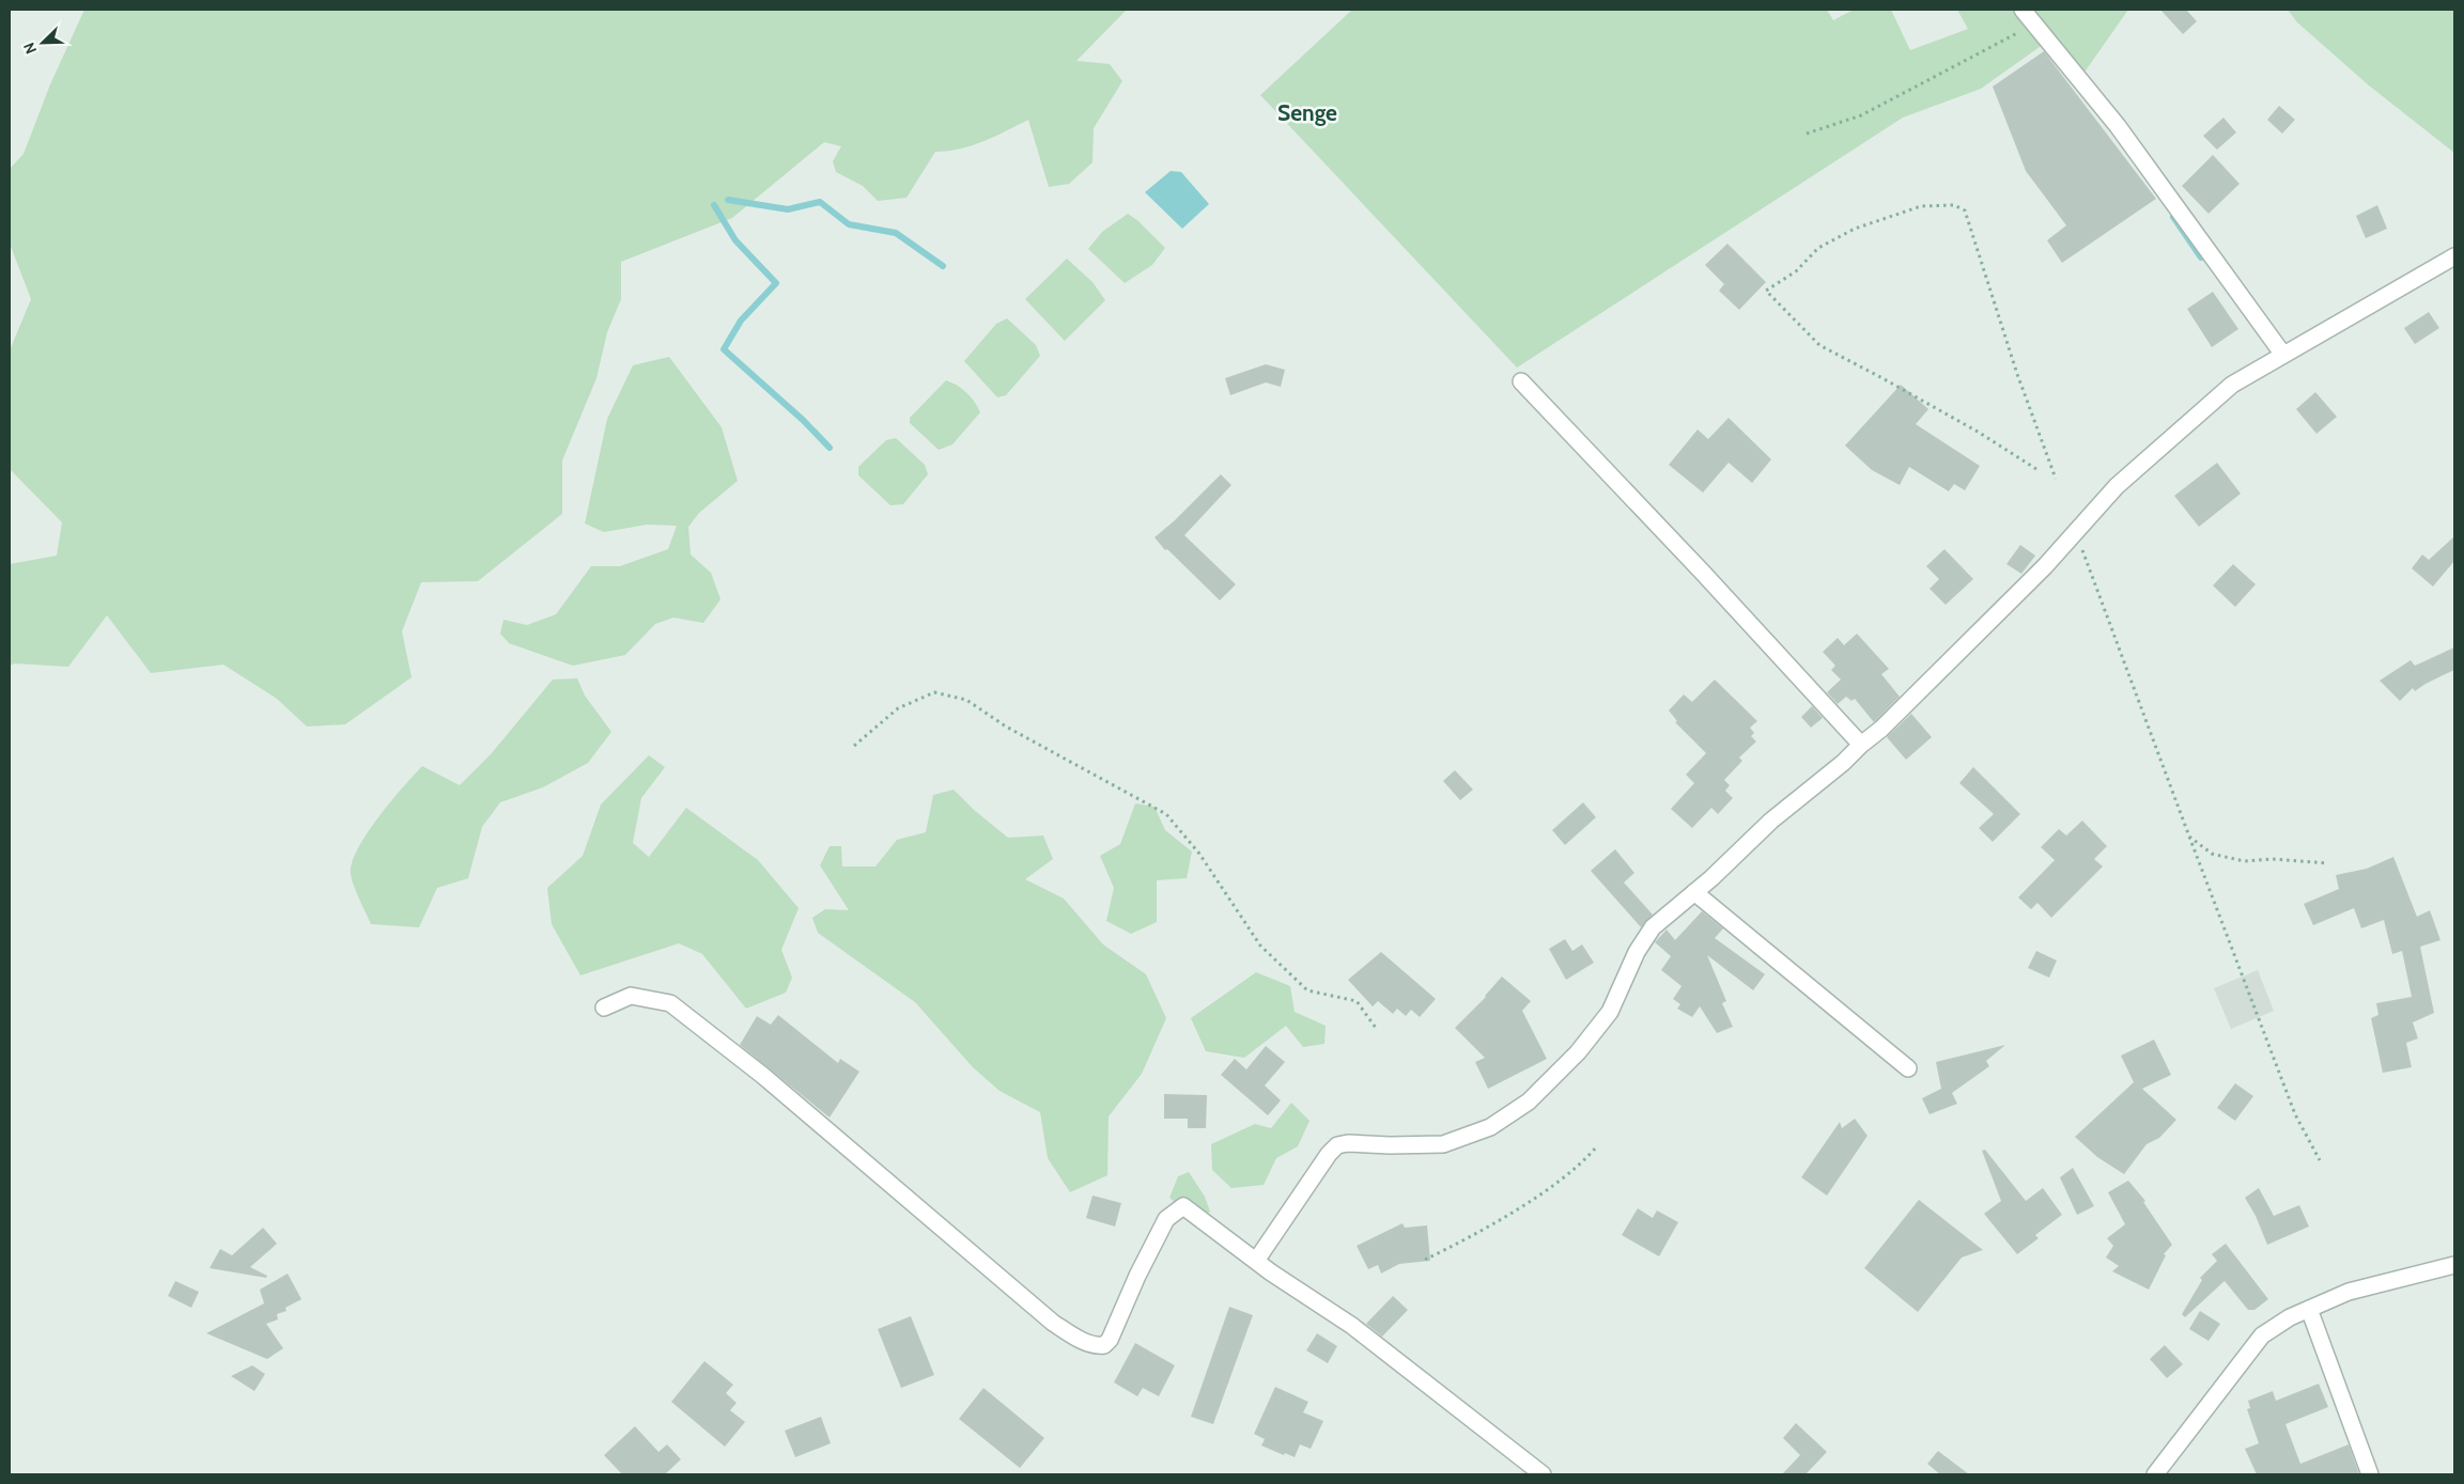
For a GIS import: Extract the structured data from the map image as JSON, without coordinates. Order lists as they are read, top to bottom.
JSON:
{
  "districts": ["Senge"],
  "north": "bottom left"
}
